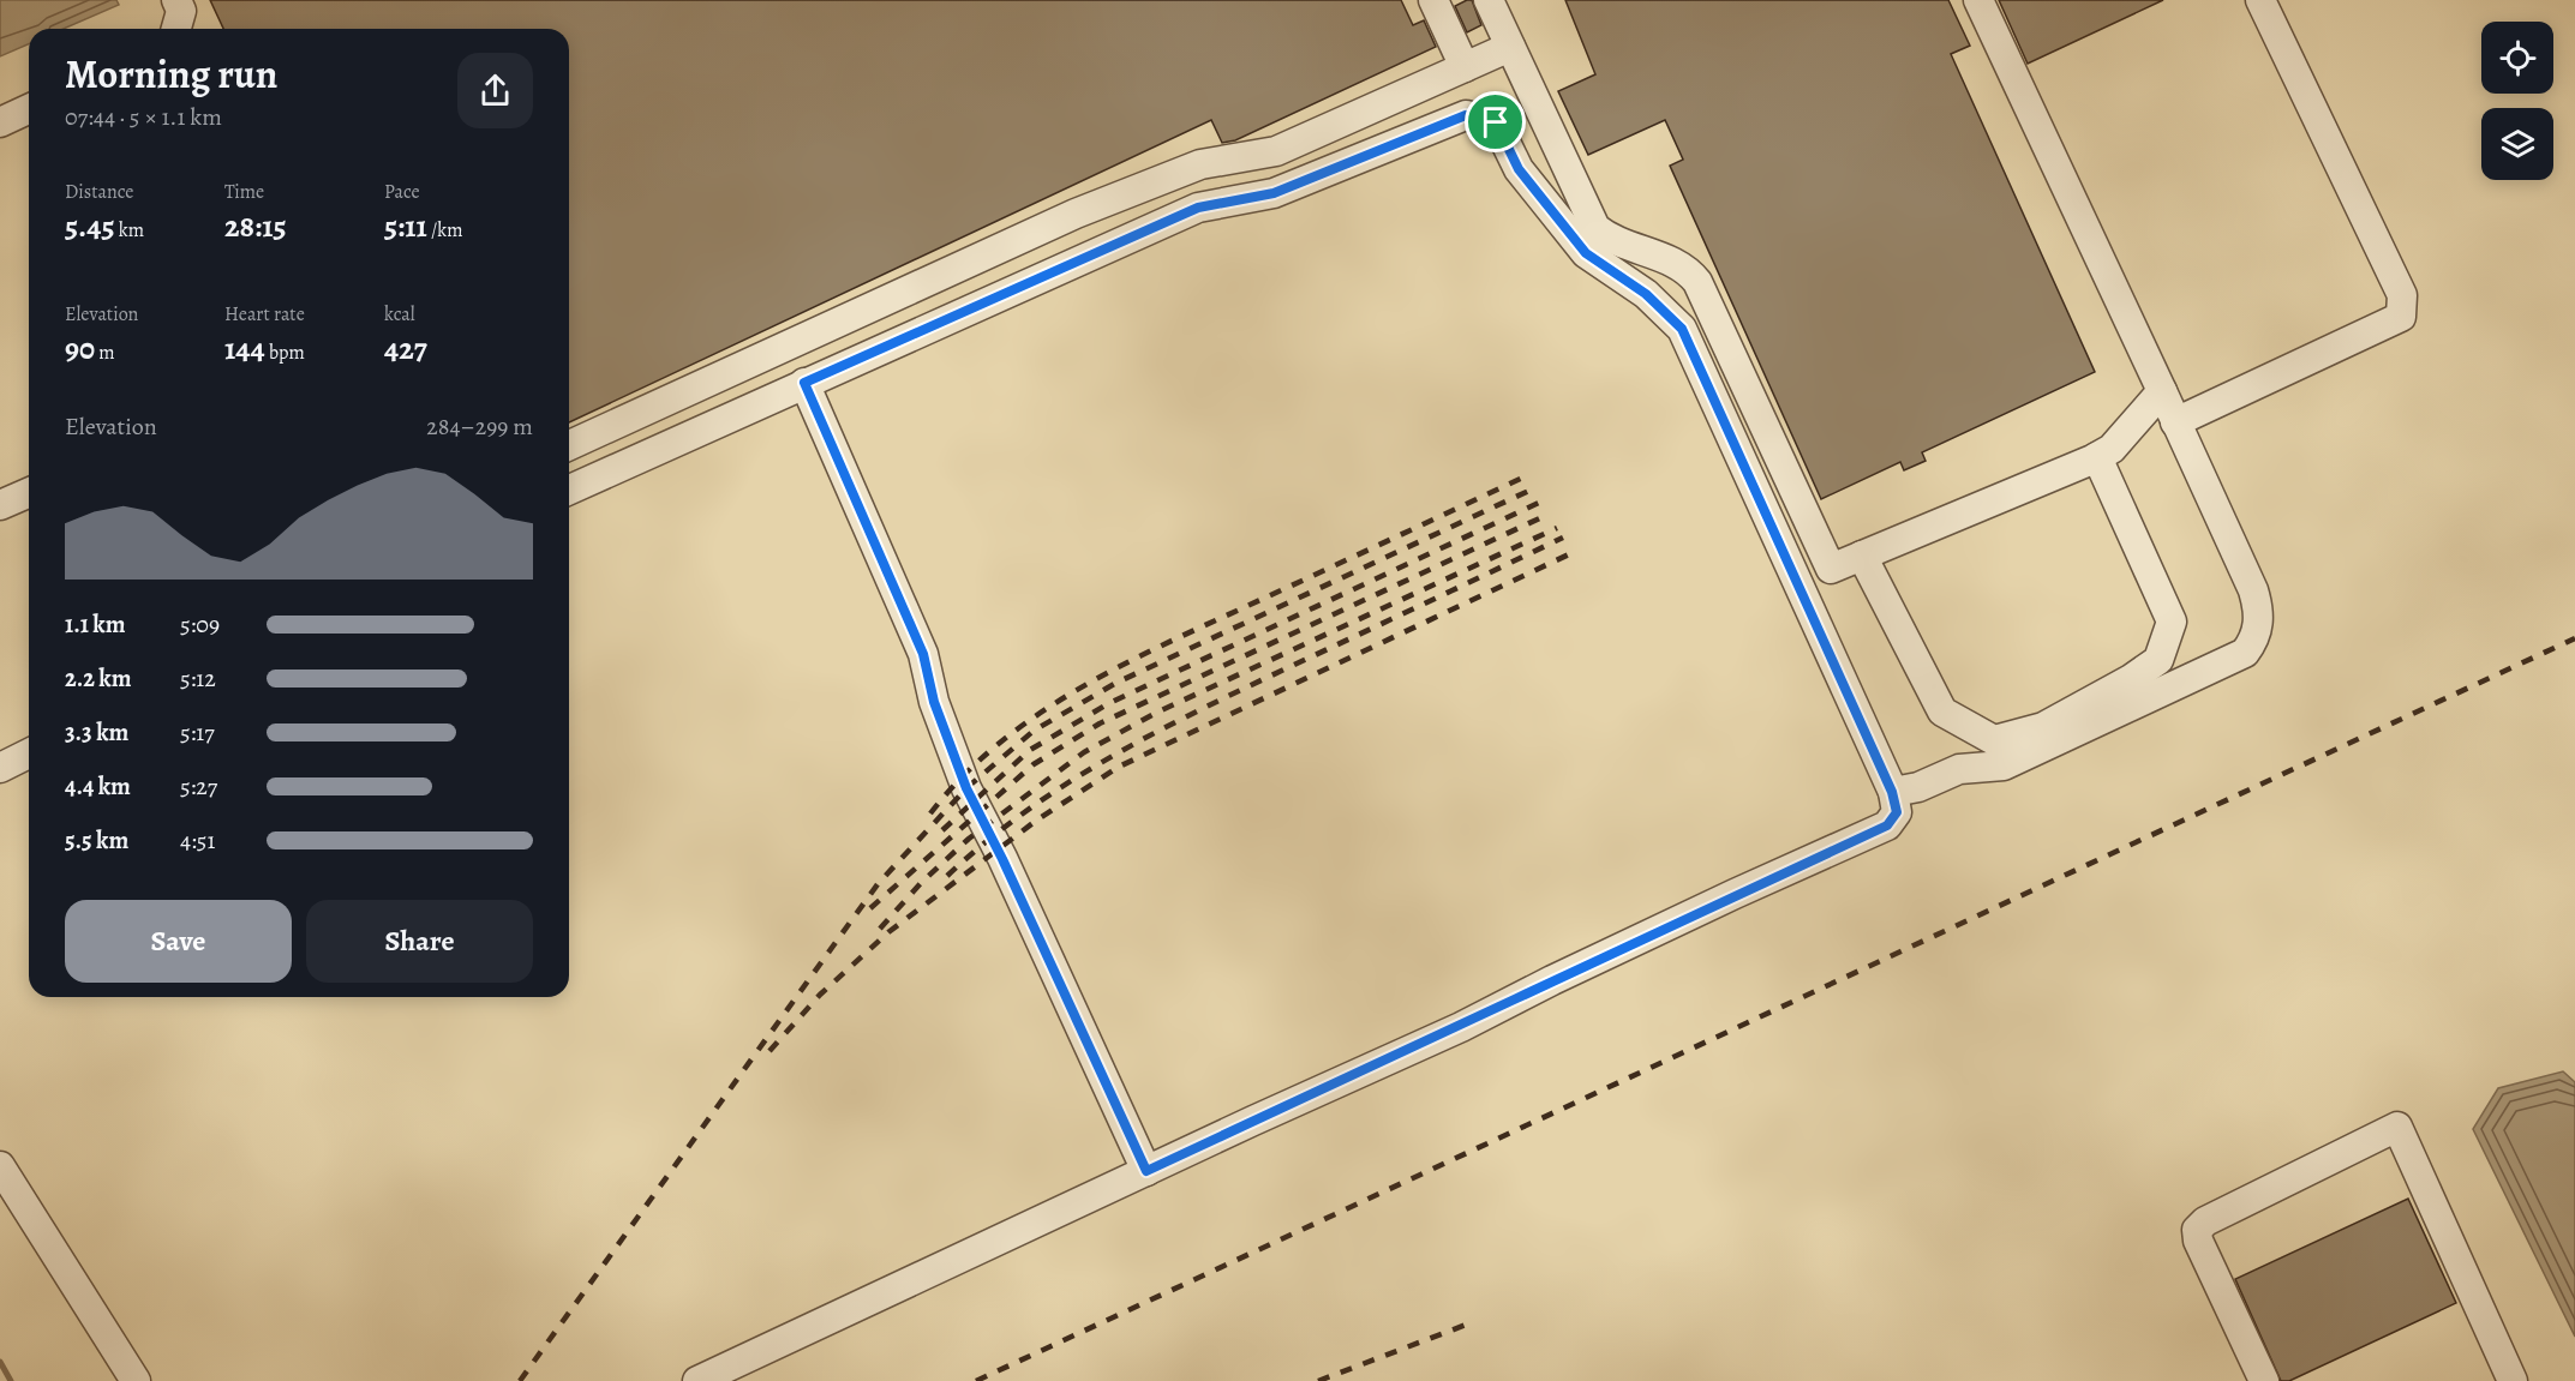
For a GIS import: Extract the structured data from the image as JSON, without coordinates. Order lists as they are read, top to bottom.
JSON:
{
  "page": {
    "heading": ["Morning run", "07:44 · 5 × 1.1 km"],
    "stats": [
      ["Distance", "5.45 km"],
      ["Time", "28:15"],
      ["Pace", "5:11 /km"],
      ["Elevation", "90 m"],
      ["Heart rate", "144 bpm"],
      ["kcal", "427"]
    ],
    "chart": ["Elevation", "284–299 m"],
    "list": [
      {
        "name": "1.1 km",
        "note": "5:09"
      },
      {
        "name": "2.2 km",
        "note": "5:12"
      },
      {
        "name": "3.3 km",
        "note": "5:17"
      },
      {
        "name": "4.4 km",
        "note": "5:27"
      },
      {
        "name": "5.5 km",
        "note": "4:51"
      }
    ],
    "buttons": ["Save", "Share"]
  }
}
